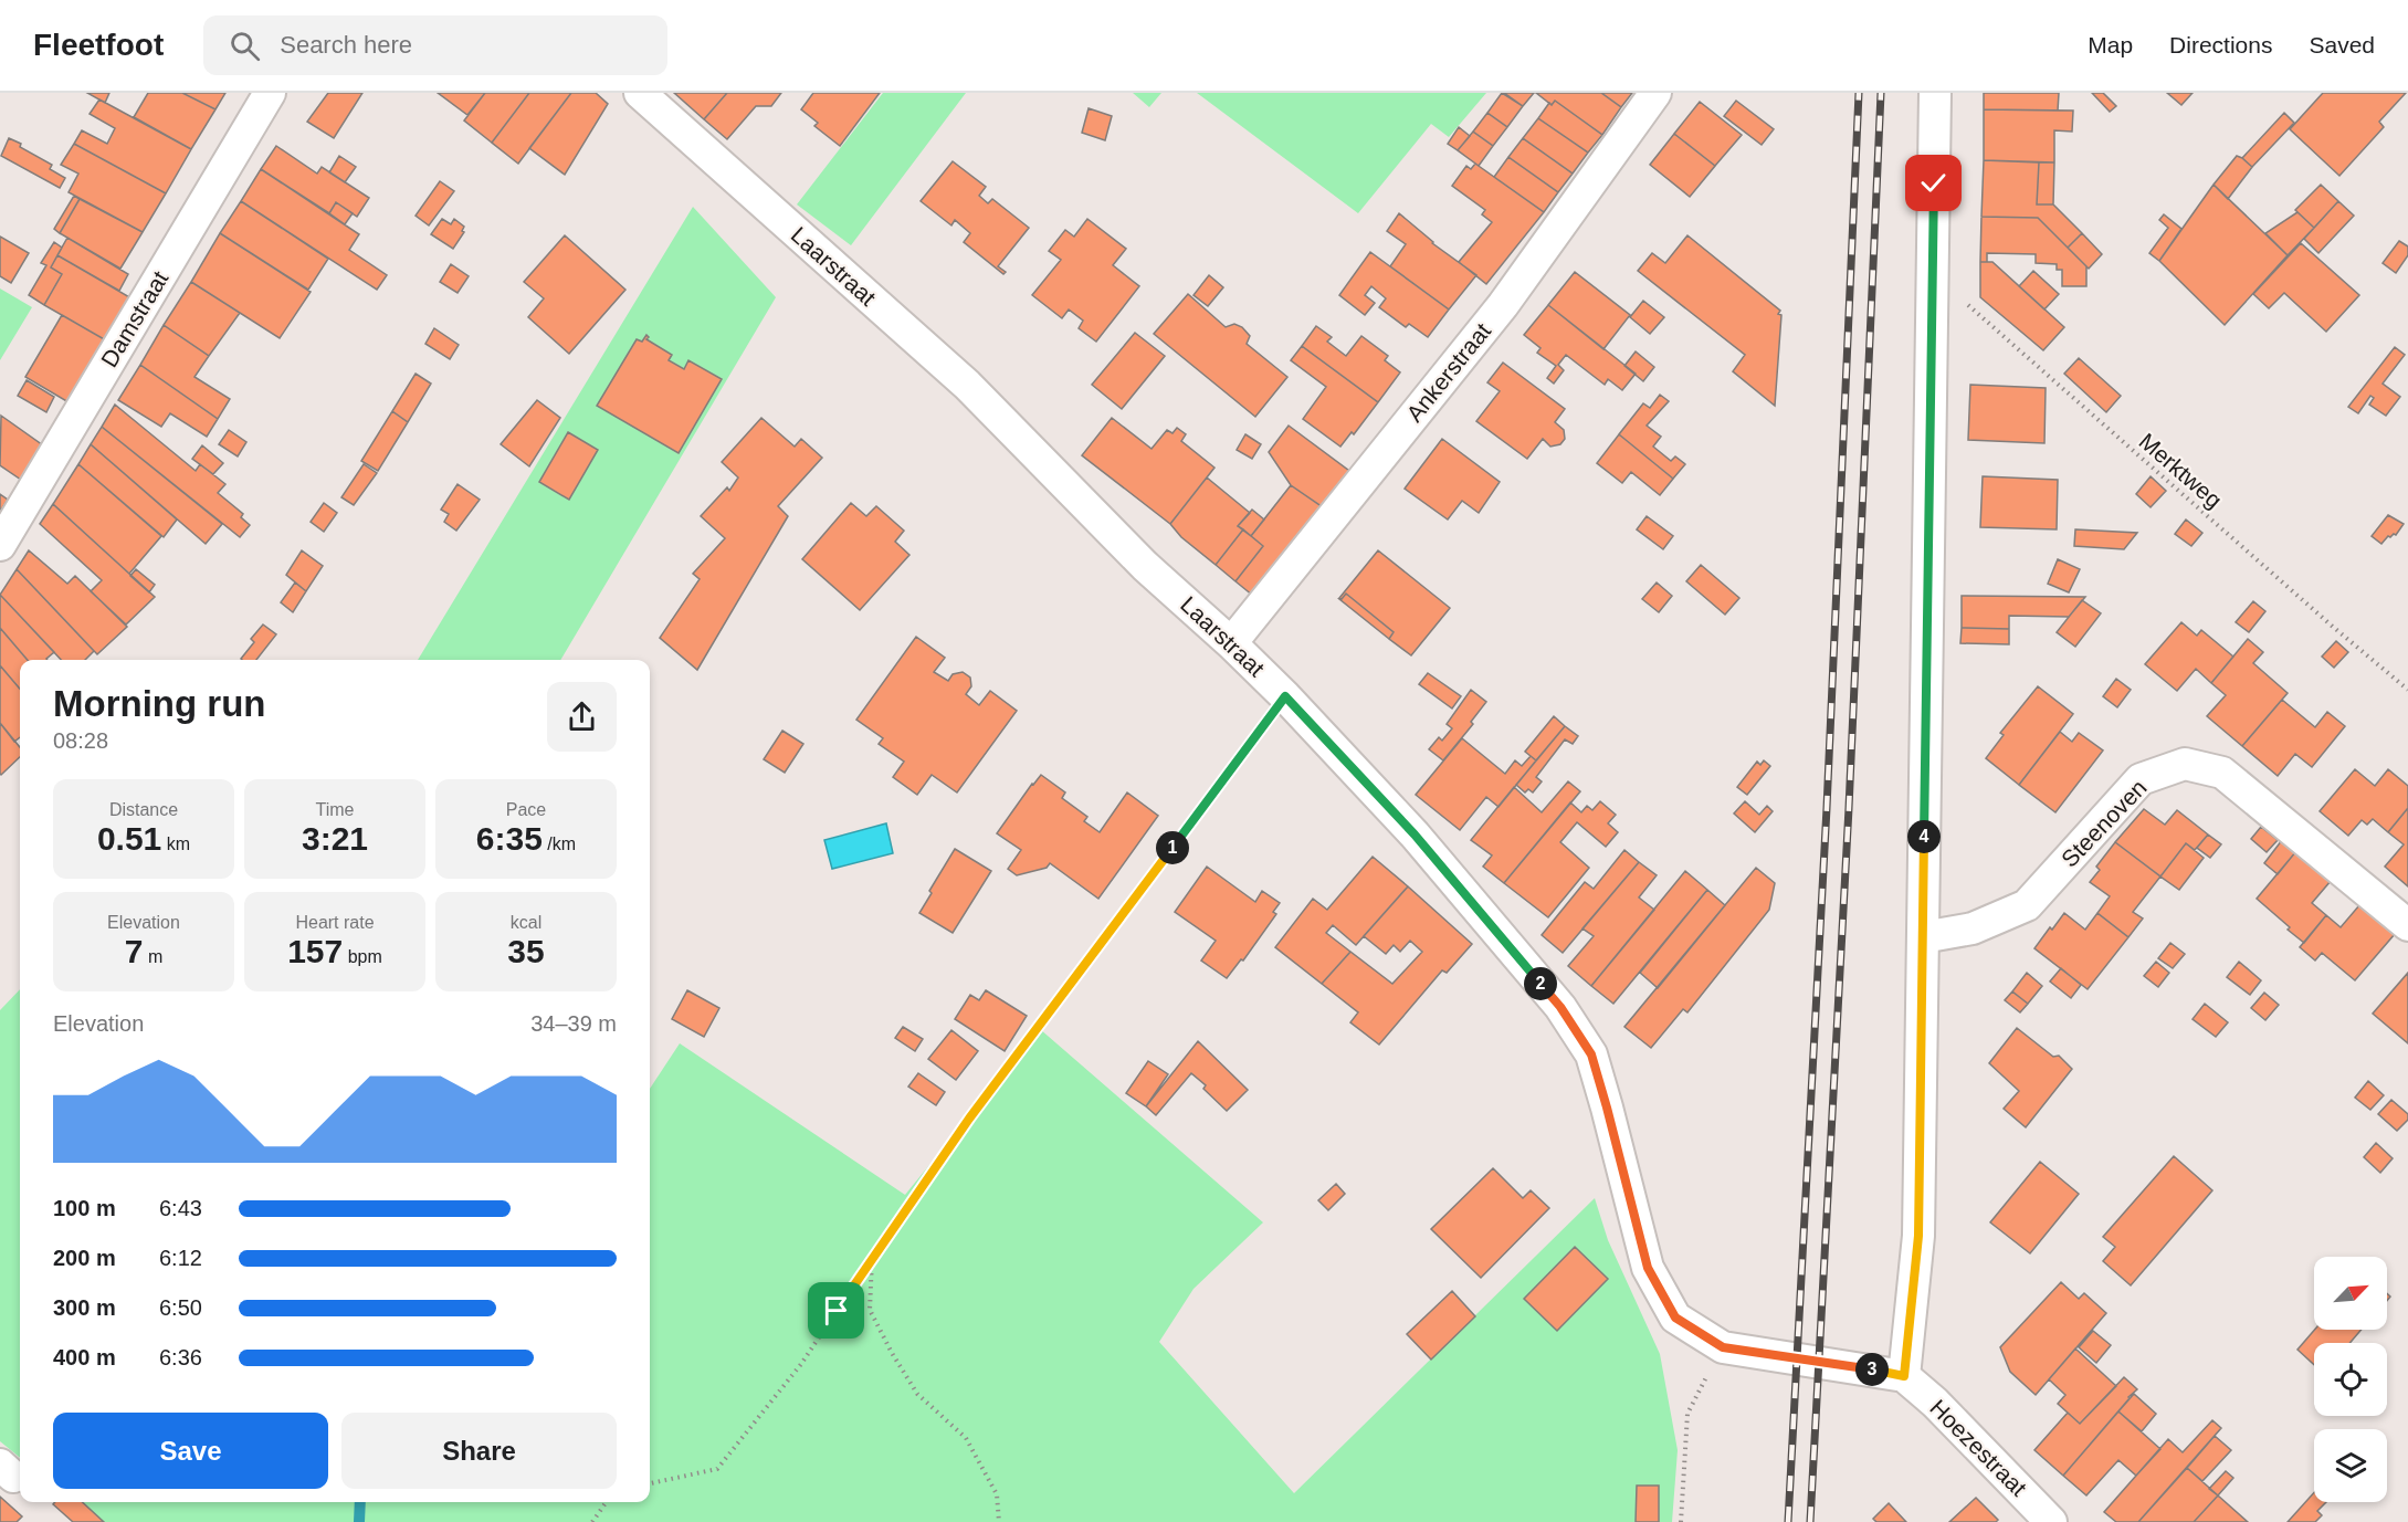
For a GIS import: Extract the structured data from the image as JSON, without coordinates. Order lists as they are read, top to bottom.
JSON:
{
  "streets": {
    "street": [
      "Laarstraat",
      "Damstraat",
      "Ankerstraat",
      "Steenoven",
      "Hoezestraat"
    ],
    "path": ["Merktweg"]
  },
  "crossings": [
    ["Laarstraat", "Ankerstraat"],
    ["Laarstraat", "Hoezestraat"]
  ],
  "north": "top right",
  "page": {
    "header": "Fleetfoot",
    "search": "Search here",
    "nav": ["Map", "Directions", "Saved"],
    "heading": ["Morning run", "08:28"],
    "stats": [
      ["Distance", "0.51 km"],
      ["Time", "3:21"],
      ["Pace", "6:35 /km"],
      ["Elevation", "7 m"],
      ["Heart rate", "157 bpm"],
      ["kcal", "35"]
    ],
    "pins": [
      "4",
      "1",
      "2",
      "3"
    ],
    "chart": ["Elevation", "34–39 m"],
    "list": [
      {
        "name": "100 m",
        "note": "6:43"
      },
      {
        "name": "200 m",
        "note": "6:12"
      },
      {
        "name": "300 m",
        "note": "6:50"
      },
      {
        "name": "400 m",
        "note": "6:36"
      }
    ],
    "buttons": ["Save", "Share"]
  }
}
